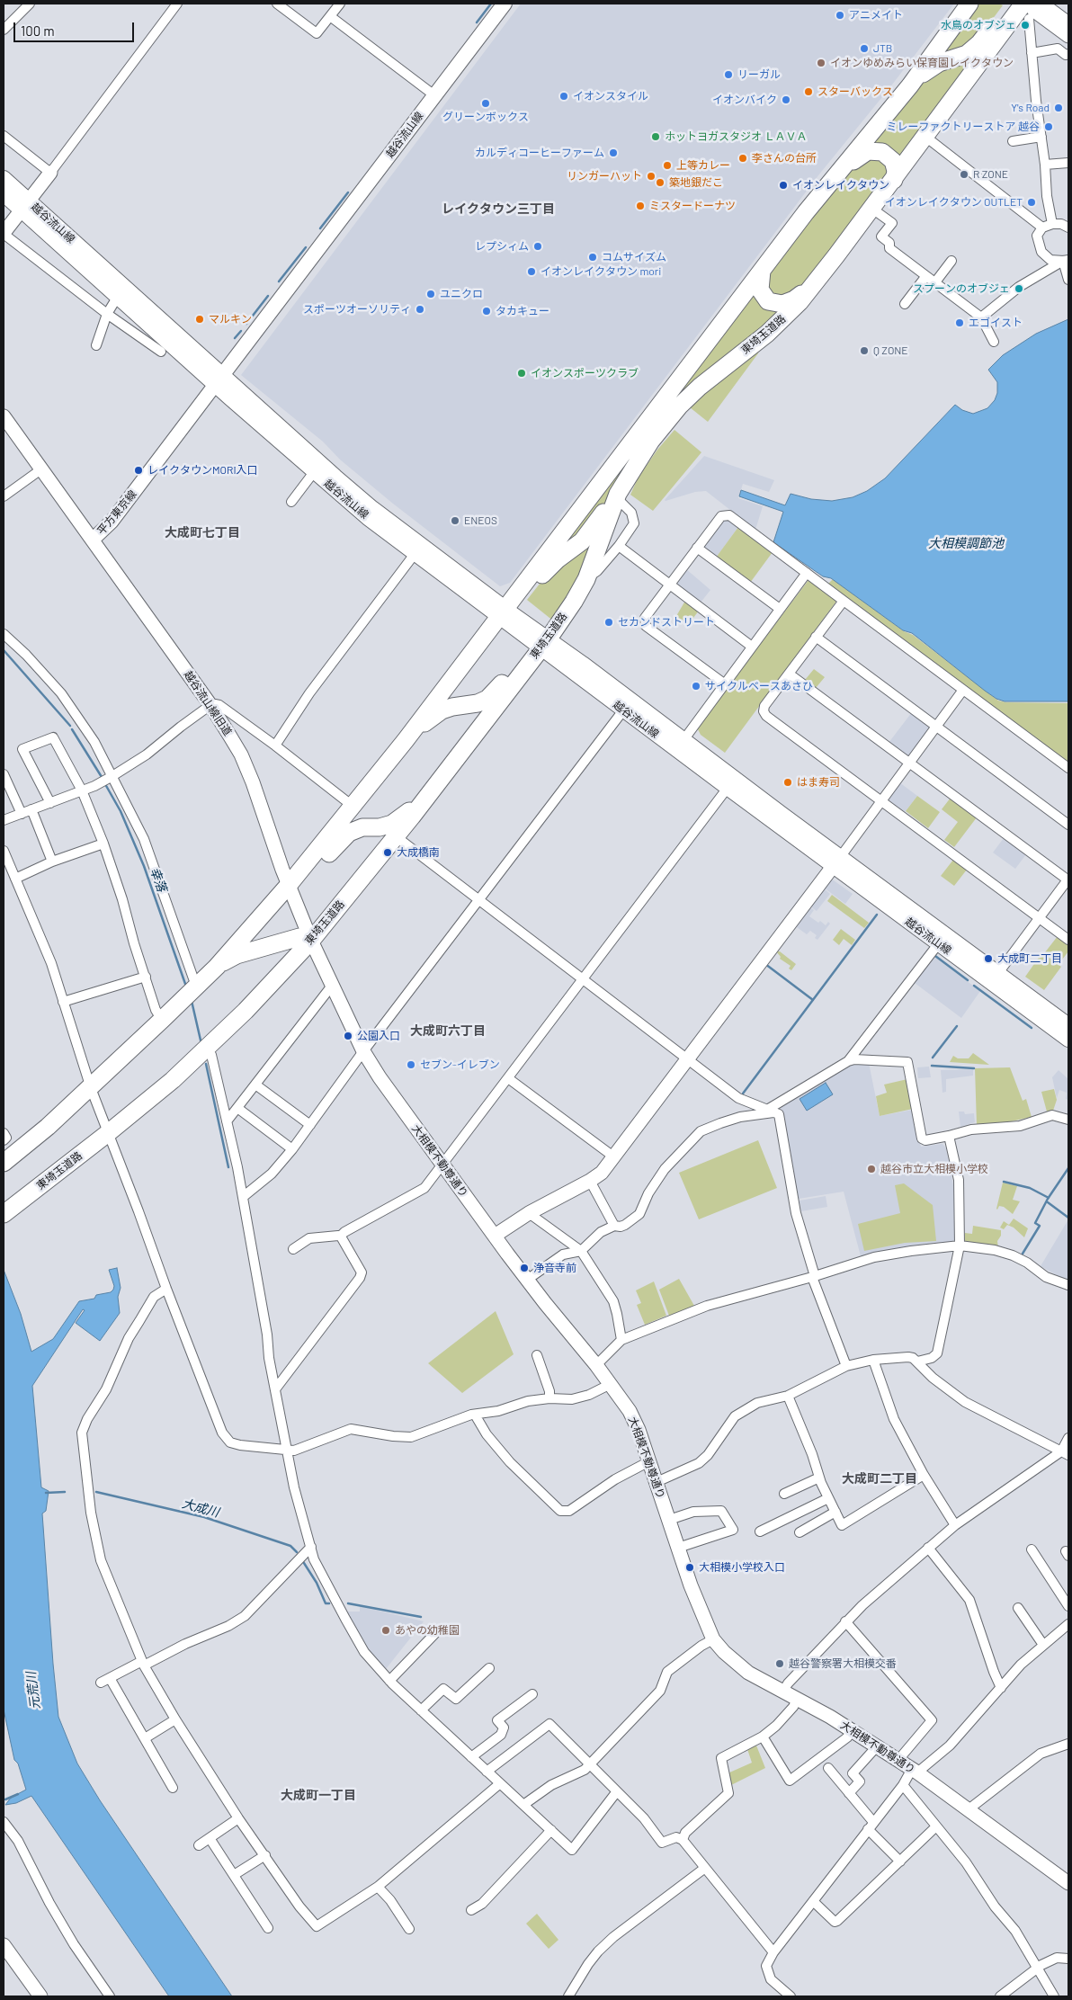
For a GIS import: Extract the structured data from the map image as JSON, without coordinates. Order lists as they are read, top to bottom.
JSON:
{
  "streets": {
    "highway": ["東埼玉道路"],
    "main road": ["越谷流山線"],
    "street": ["平方東京線", "越谷流山線旧道", "大相模不動尊通り"]
  },
  "crossings": [
    ["越谷流山線", "東埼玉道路"],
    ["越谷流山線", "平方東京線"],
    ["東埼玉道路", "大相模不動尊通り"],
    ["平方東京線", "越谷流山線旧道"],
    ["越谷流山線旧道", "大相模不動尊通り"]
  ],
  "districts": [
    "レイクタウン三丁目",
    "大成町七丁目",
    "大成町六丁目",
    "大成町二丁目",
    "大成町一丁目"
  ],
  "water": [
    "大相模調節池",
    "幸落",
    "大成川",
    "元荒川"
  ],
  "places": [
    "アニメイト",
    "水鳥のオブジェ",
    "JTB",
    "イオンゆめみらい保育園レイクタウン",
    "リーガル",
    "スターバックス",
    "イオンスタイル",
    "イオンバイク",
    "グリーンボックス",
    "Y's Road",
    "ミレーファクトリーストア 越谷",
    "ホットヨガスタジオ ＬＡＶＡ",
    "カルディコーヒーファーム",
    "李さんの台所",
    "上等カレー",
    "R ZONE",
    "リンガーハット",
    "築地銀だこ",
    "イオンレイクタウン",
    "イオンレイクタウン OUTLET",
    "ミスタードーナツ",
    "レプシィム",
    "コムサイズム",
    "イオンレイクタウン mori",
    "スプーンのオブジェ",
    "ユニクロ",
    "スポーツオーソリティ",
    "タカキュー",
    "マルキン",
    "エゴイスト",
    "Q ZONE",
    "イオンスポーツクラブ",
    "レイクタウンMORI入口",
    "ENEOS",
    "セカンドストリート",
    "サイクルベースあさひ",
    "はま寿司",
    "大成橋南",
    "大成町二丁目",
    "公園入口",
    "セブン-イレブン",
    "越谷市立大相模小学校",
    "浄音寺前",
    "大相模小学校入口",
    "あやの幼稚園",
    "越谷警察署大相模交番"
  ],
  "scale_bar": "100 m"
}
